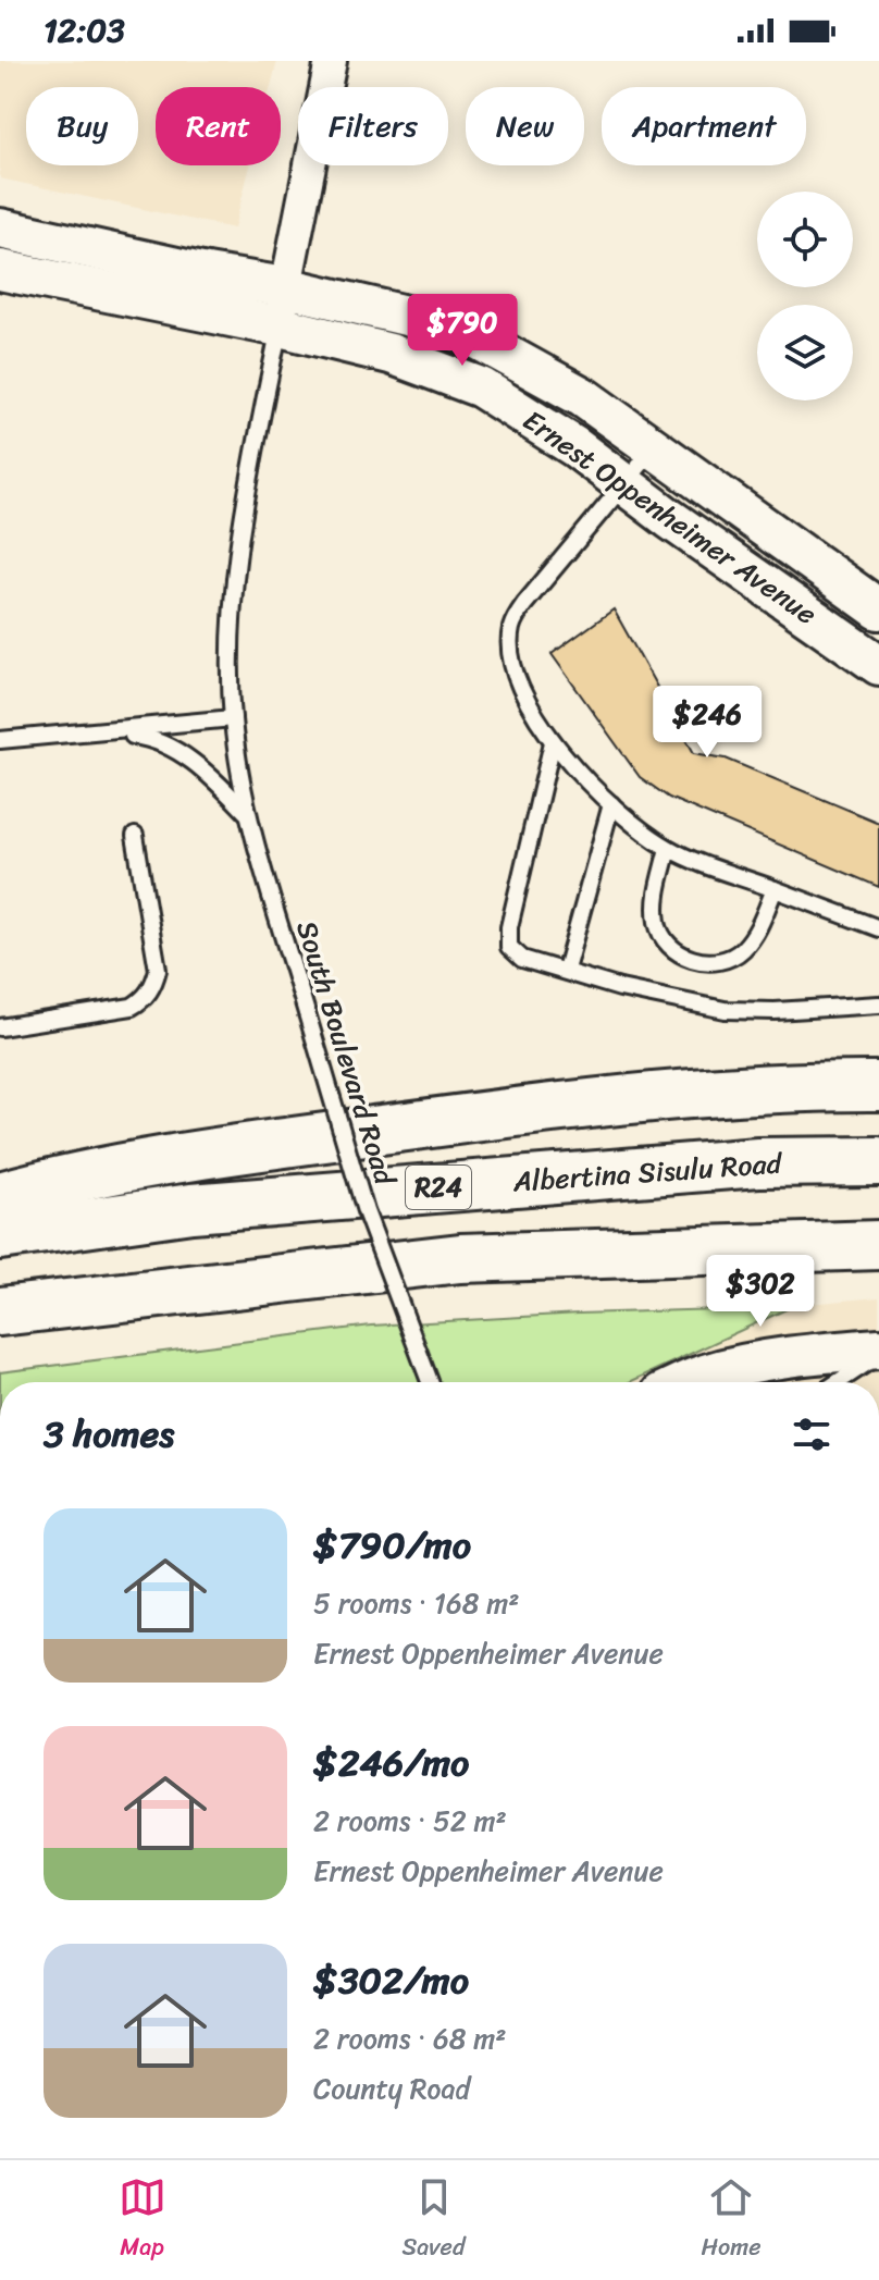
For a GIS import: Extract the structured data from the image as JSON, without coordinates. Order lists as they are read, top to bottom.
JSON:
{
  "streets": {
    "highway": ["Albertina Sisulu Road", "R24"],
    "street": ["Ernest Oppenheimer Avenue"],
    "lane": ["South Boulevard Road"]
  },
  "crossings": [
    ["Ernest Oppenheimer Avenue", "South Boulevard Road"]
  ],
  "page": {
    "status": "12:03",
    "chip": [
      "Buy",
      "Rent",
      "Filters",
      "New",
      "Apartment"
    ],
    "price": ["$790", "$246", "$302"],
    "heading": "3 homes",
    "list": [
      {
        "name": "$790/mo",
        "note": "5 rooms · 168 m² · Ernest Oppenheimer Avenue"
      },
      {
        "name": "$246/mo",
        "note": "2 rooms · 52 m² · Ernest Oppenheimer Avenue"
      },
      {
        "name": "$302/mo",
        "note": "2 rooms · 68 m² · County Road"
      }
    ],
    "tabs": ["Map", "Saved", "Home"]
  }
}
